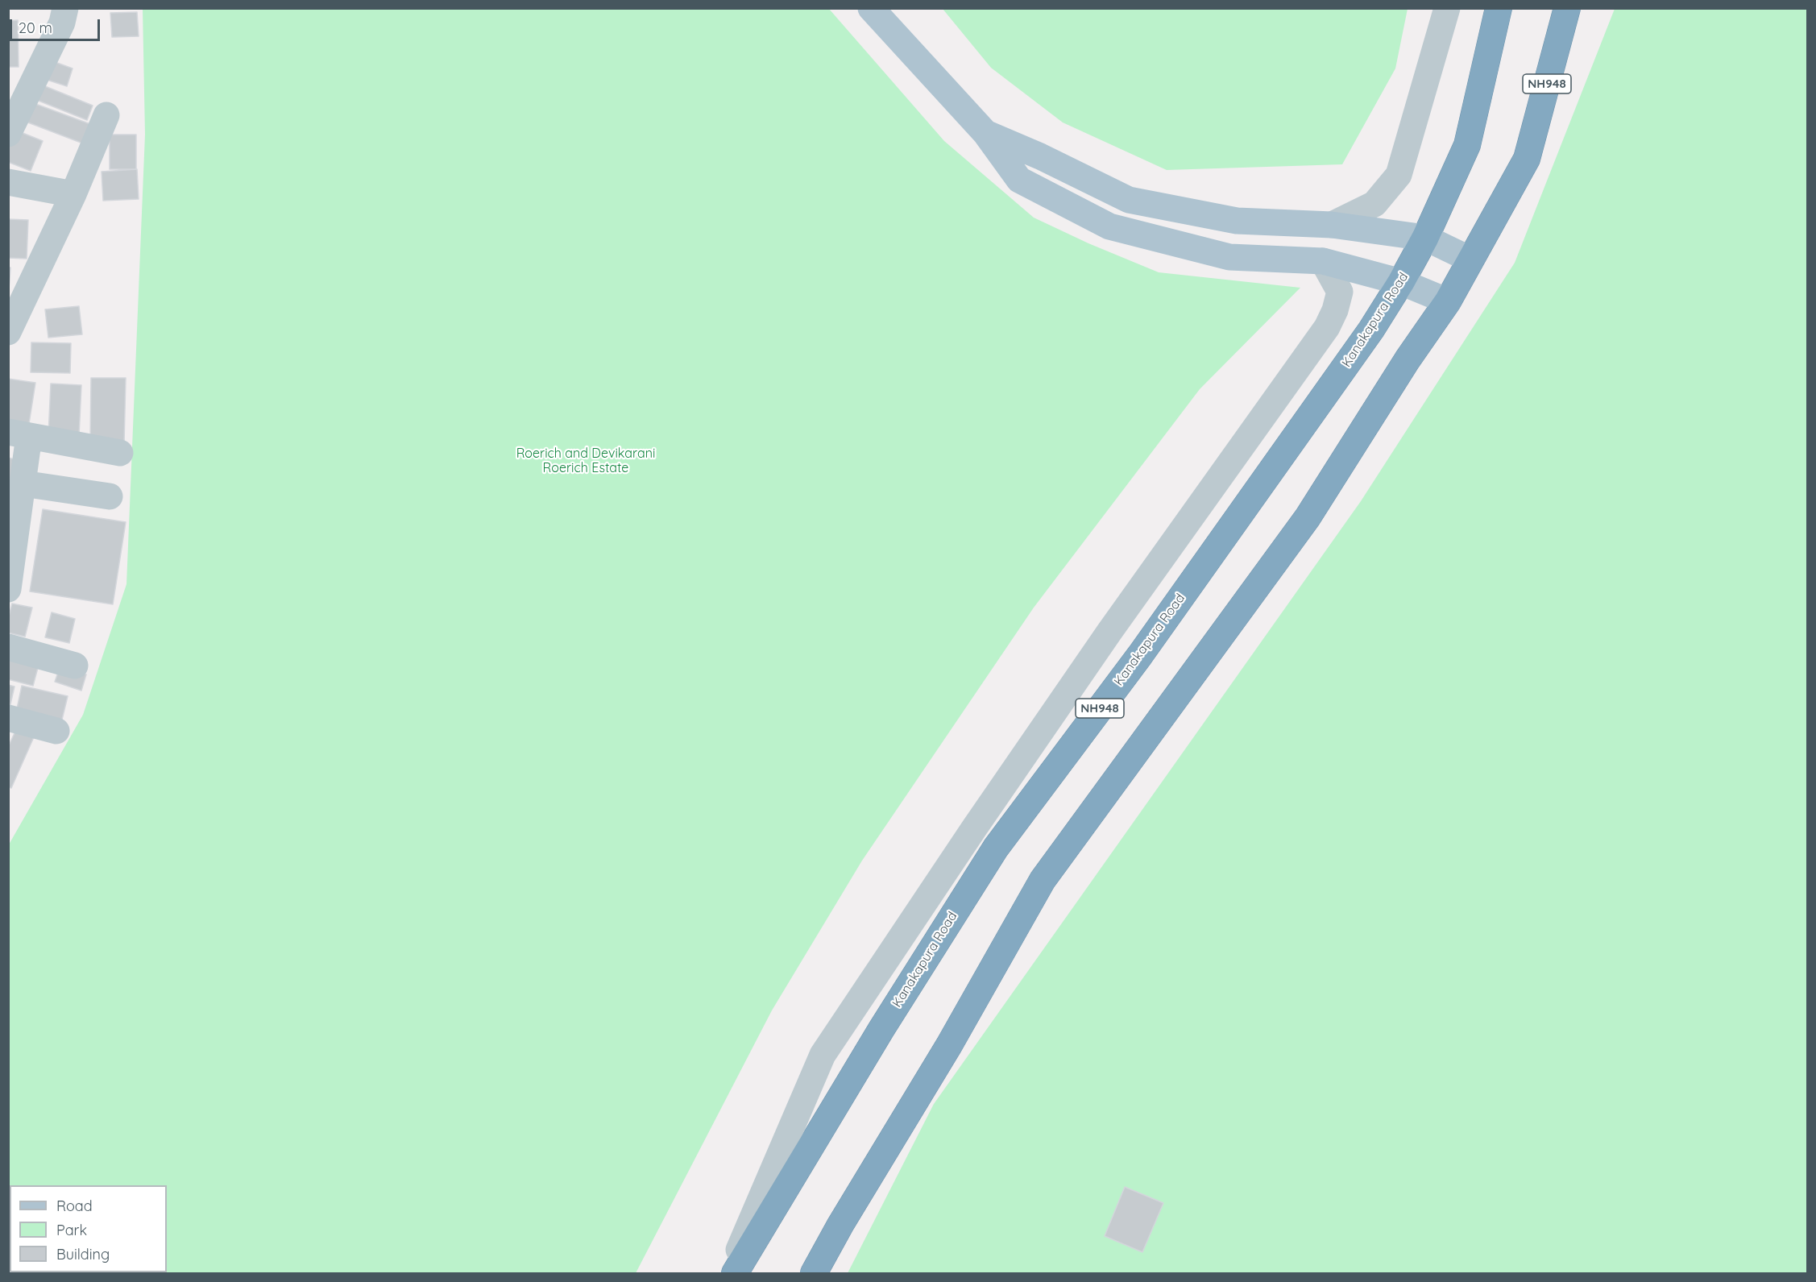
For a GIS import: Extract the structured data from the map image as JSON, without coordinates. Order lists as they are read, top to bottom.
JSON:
{
  "streets": {
    "highway": ["NH948", "Kanakapura Road"]
  },
  "parks": ["Roerich and Devikarani Roerich Estate"],
  "legend": ["Road", "Park", "Building"],
  "scale_bar": "20 m"
}
